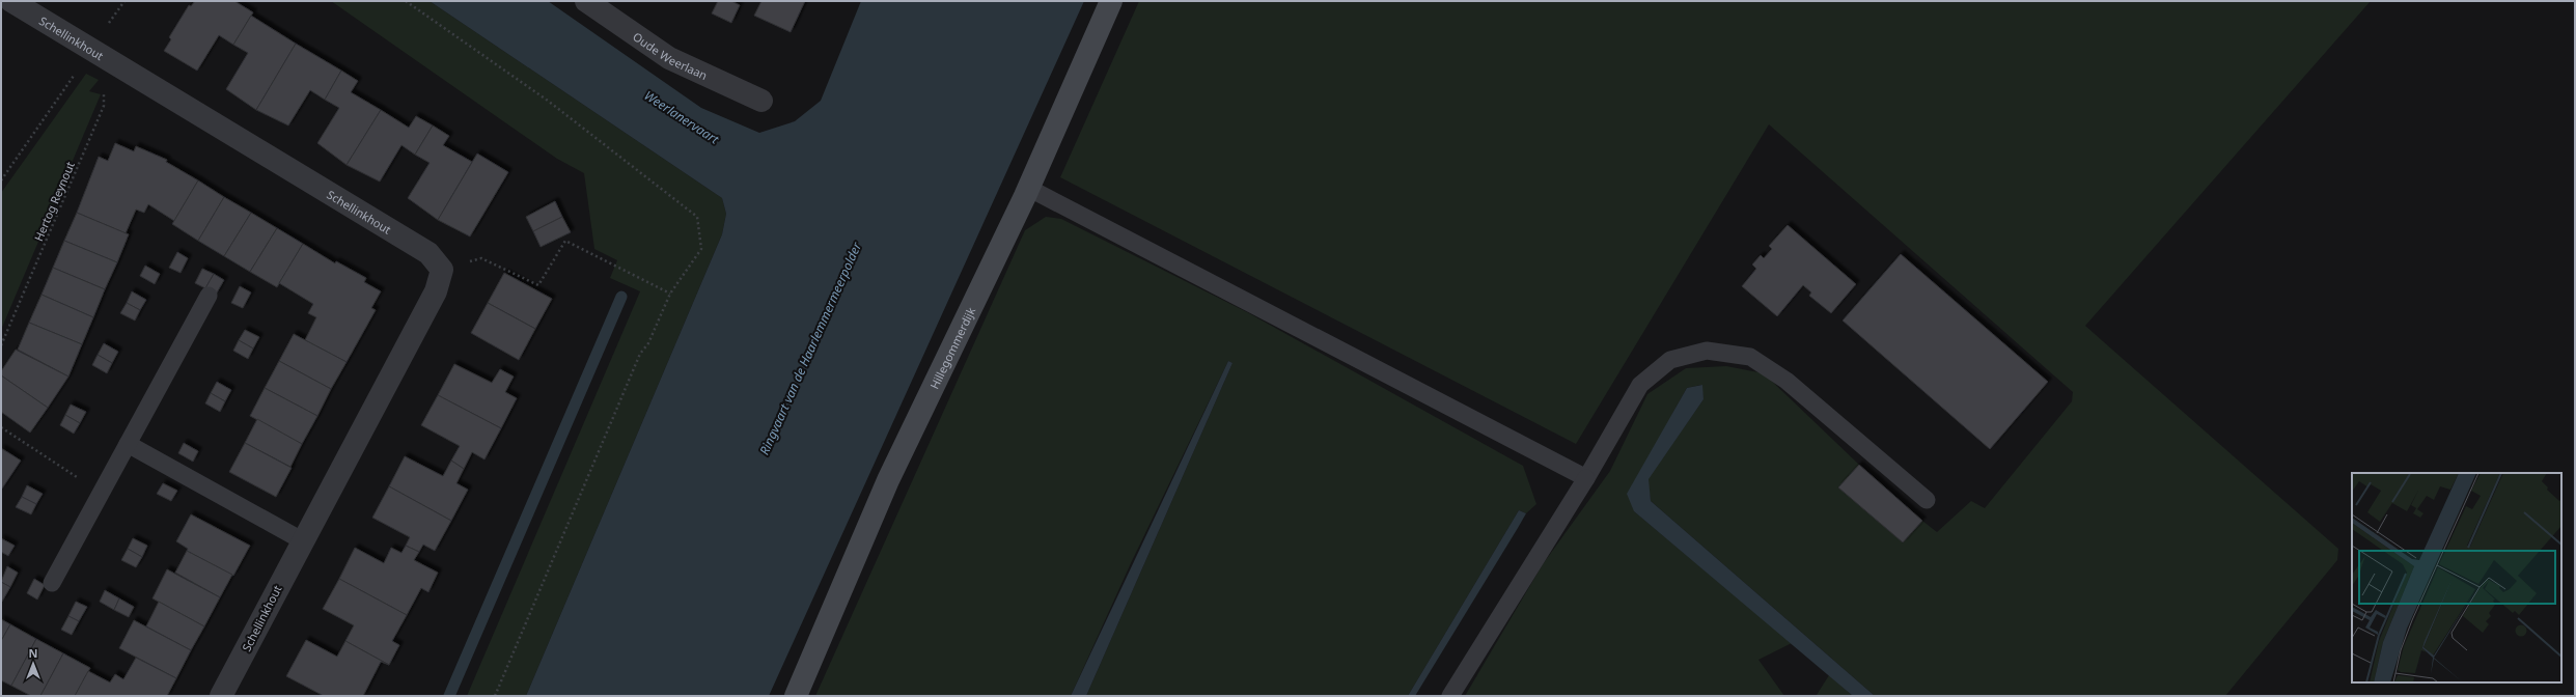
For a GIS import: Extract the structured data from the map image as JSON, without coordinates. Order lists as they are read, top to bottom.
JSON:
{
  "streets": {
    "street": ["Schellinkhout", "Oude Weerlaan", "Hillegommerdijk"],
    "path": ["Hertog Reynout"]
  },
  "crossings": [
    ["Schellinkhout", "Hertog Reynout"]
  ],
  "water": ["Weerlanervaart", "Ringvaart van de Haarlemmermeerpolder"],
  "north": "top"
}
